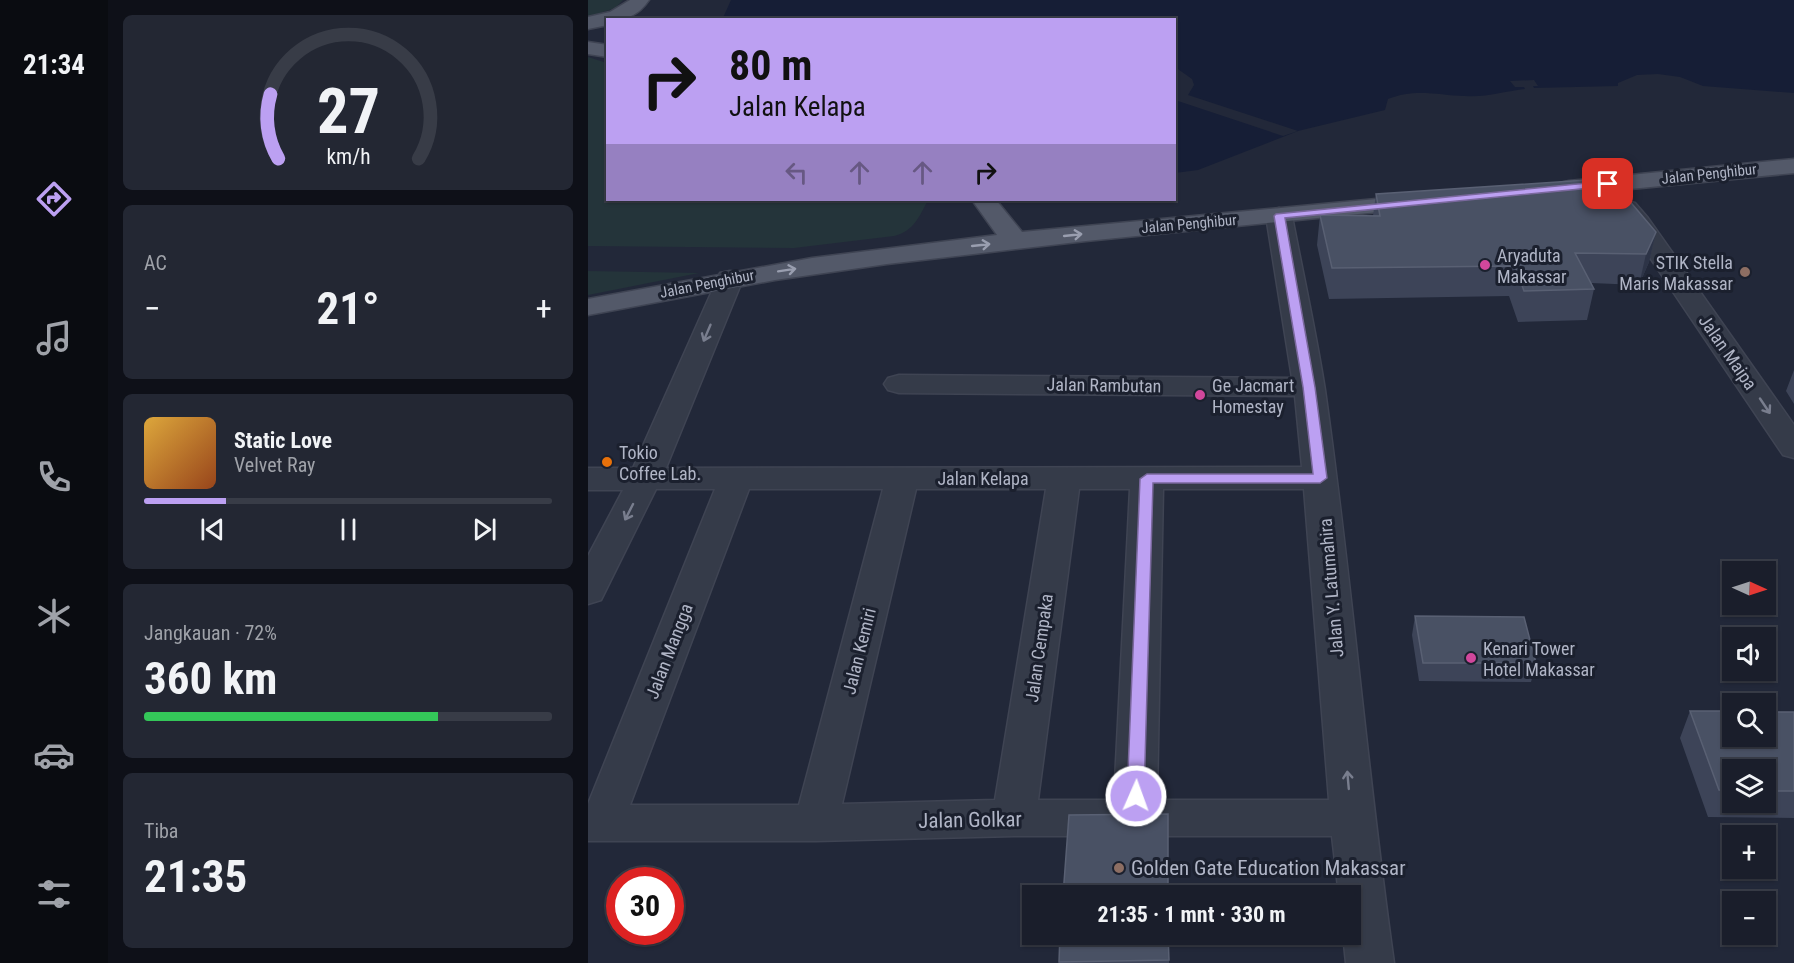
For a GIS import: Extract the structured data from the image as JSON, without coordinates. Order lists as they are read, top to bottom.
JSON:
{
  "streets": {
    "main road": ["Jalan Penghibur"],
    "street": [
      "Jalan Maipa",
      "Jalan Rambutan",
      "Jalan Kelapa",
      "Jalan Y. Latumahira",
      "Jalan Cempaka",
      "Jalan Mangga",
      "Jalan Kemiri",
      "Jalan Golkar"
    ]
  },
  "crossings": [
    ["Jalan Penghibur", "Jalan Maipa"],
    ["Jalan Penghibur", "Jalan Y. Latumahira"],
    ["Jalan Rambutan", "Jalan Y. Latumahira"],
    ["Jalan Kelapa", "Jalan Y. Latumahira"],
    ["Jalan Kelapa", "Jalan Cempaka"],
    ["Jalan Kelapa", "Jalan Mangga"],
    ["Jalan Kelapa", "Jalan Kemiri"],
    ["Jalan Y. Latumahira", "Jalan Golkar"],
    ["Jalan Cempaka", "Jalan Golkar"],
    ["Jalan Mangga", "Jalan Golkar"],
    ["Jalan Kemiri", "Jalan Golkar"]
  ],
  "one_way": ["Jalan Penghibur", "Jalan Maipa"],
  "places": [
    "Aryaduta Makassar",
    "STIK Stella Maris Makassar",
    "Ge Jacmart Homestay",
    "Tokio Coffee Lab.",
    "Kenari Tower Hotel Makassar",
    "Golden Gate Education Makassar"
  ],
  "north": "right",
  "page": {
    "tabs": "21:34",
    "turn": ["80 m", "Jalan Kelapa"],
    "tile": [
      "AC",
      ["Jangkauan · 72%", "360 km"],
      ["Tiba", "21:35"]
    ],
    "heat": ["−", "21°", "+"],
    "song": ["Static Love", "Velvet Ray"],
    "map_buttons": ["+", "−"],
    "limit": "30",
    "trip": "21:35 · 1 mnt · 330 m",
    "gauge": ["27", "km/h"]
  }
}
